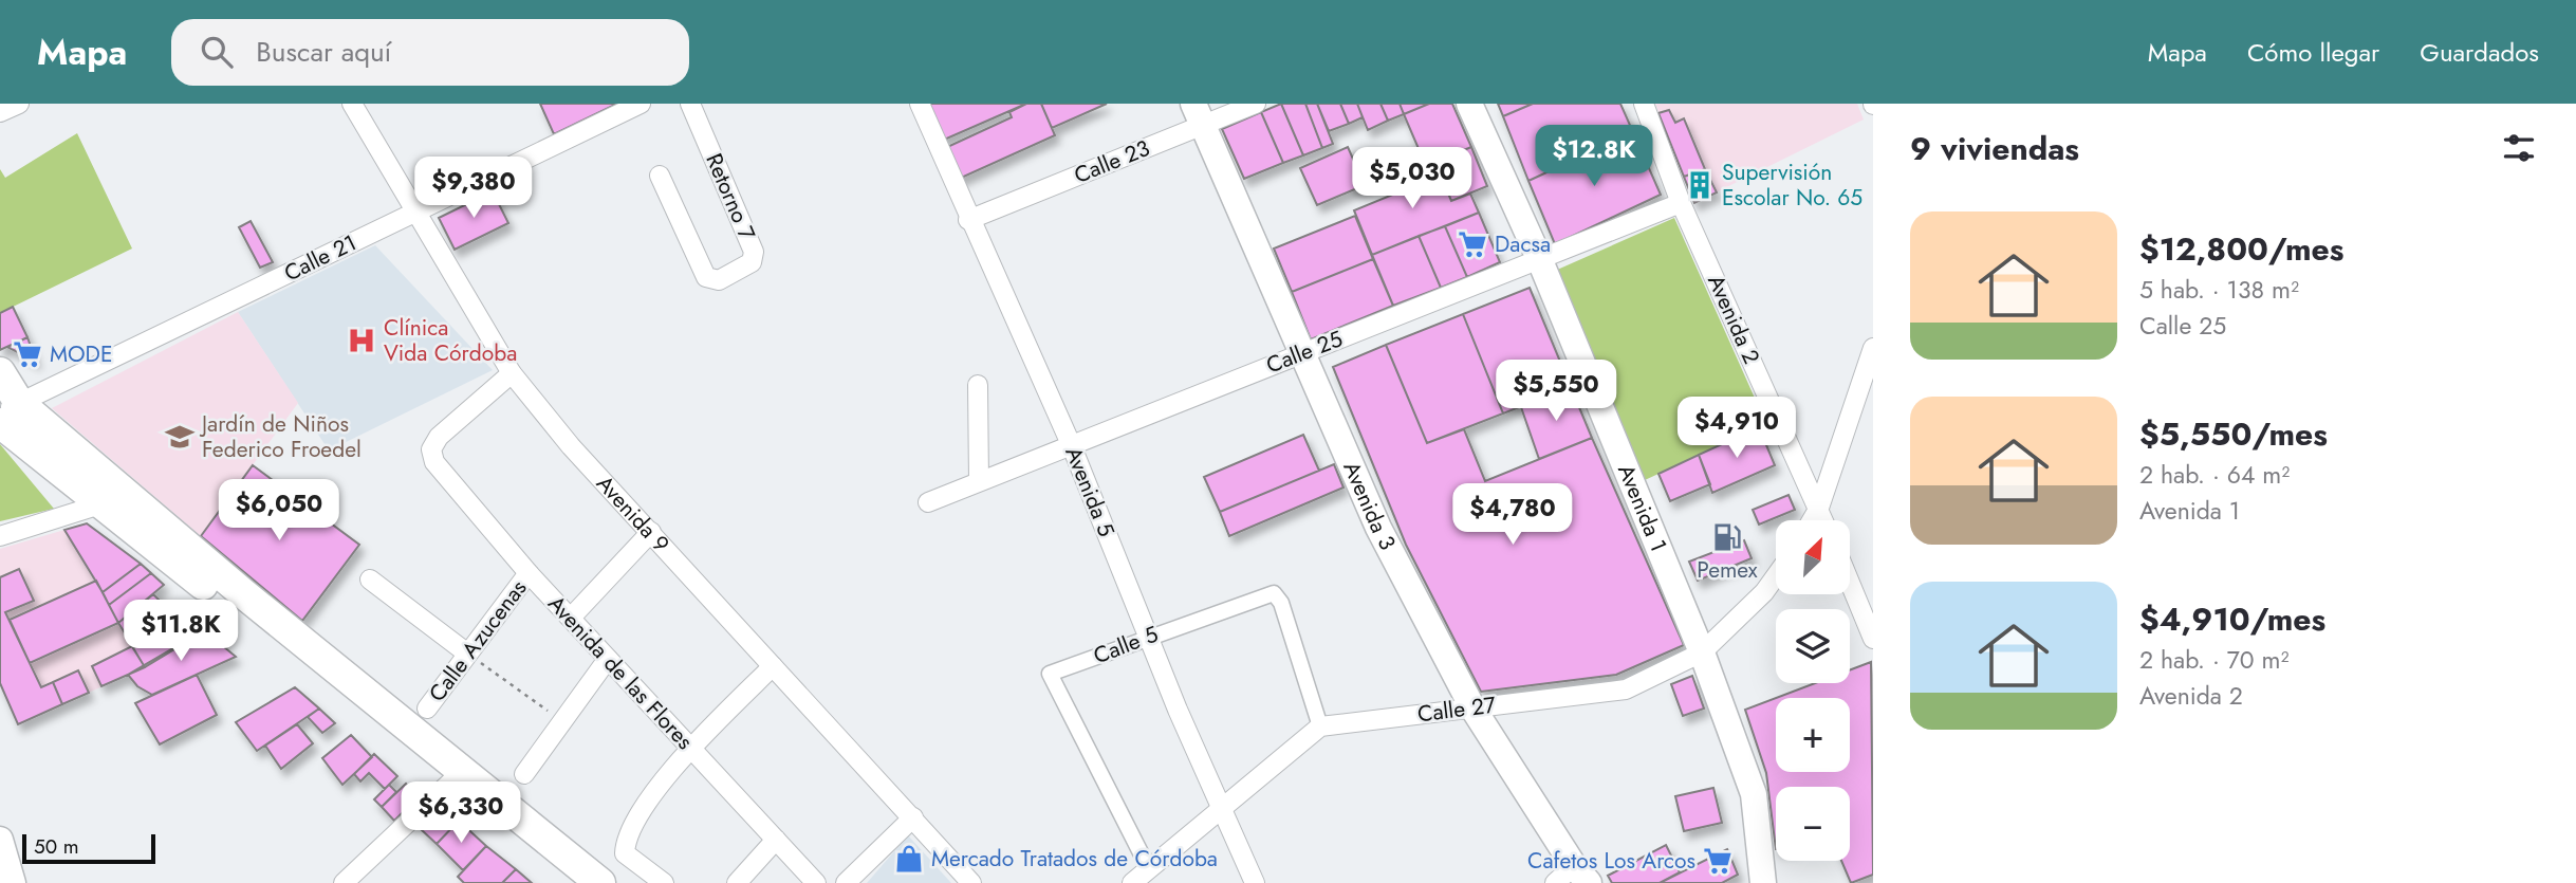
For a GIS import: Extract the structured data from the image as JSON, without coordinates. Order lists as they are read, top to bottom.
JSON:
{
  "streets": {
    "main road": ["Avenida 3", "Avenida 1"],
    "street": [
      "Calle 23",
      "Retorno 7",
      "Calle 21",
      "Avenida 2",
      "Calle 25",
      "Avenida 5",
      "Avenida 9",
      "Calle Azucenas",
      "Calle 5",
      "Avenida de las Flores",
      "Calle 27"
    ]
  },
  "crossings": [
    ["Calle 23", "Avenida 5"],
    ["Calle 23", "Avenida 3"],
    ["Calle 21", "Avenida 9"],
    ["Avenida 2", "Calle 25"],
    ["Calle 25", "Avenida 5"],
    ["Calle 25", "Avenida 3"],
    ["Calle 25", "Avenida 1"],
    ["Avenida 5", "Calle 5"],
    ["Avenida 3", "Calle 27"],
    ["Avenida 1", "Calle 27"],
    ["Avenida 9", "Avenida de las Flores"],
    ["Calle Azucenas", "Avenida de las Flores"],
    ["Calle 5", "Calle 27"]
  ],
  "places": {
    "building": ["Supervisión Escolar No. 65"],
    "supermarket": ["Dacsa", "MODE", "Cafetos Los Arcos"],
    "hospital": ["Clínica Vida Córdoba"],
    "school or university": ["Jardín de Niños Federico Froedel"],
    "fuel station": ["Pemex"],
    "shop": ["Mercado Tratados de Córdoba"]
  },
  "scale_bar": "50 m",
  "north": "top right",
  "page": {
    "header": "Mapa",
    "search": "Buscar aquí",
    "nav": ["Mapa", "Cómo llegar", "Guardados"],
    "heading": "9 viviendas",
    "price": [
      "$12.8K",
      "$5,030",
      "$9,380",
      "$5,550",
      "$4,910",
      "$6,050",
      "$4,780",
      "$11.8K",
      "$6,330"
    ],
    "list": [
      {
        "name": "$12,800/mes",
        "note": "5 hab. · 138 m² · Calle 25"
      },
      {
        "name": "$5,550/mes",
        "note": "2 hab. · 64 m² · Avenida 1"
      },
      {
        "name": "$4,910/mes",
        "note": "2 hab. · 70 m² · Avenida 2"
      }
    ],
    "map_buttons": ["+", "−"],
    "scale": "50 m"
  }
}
